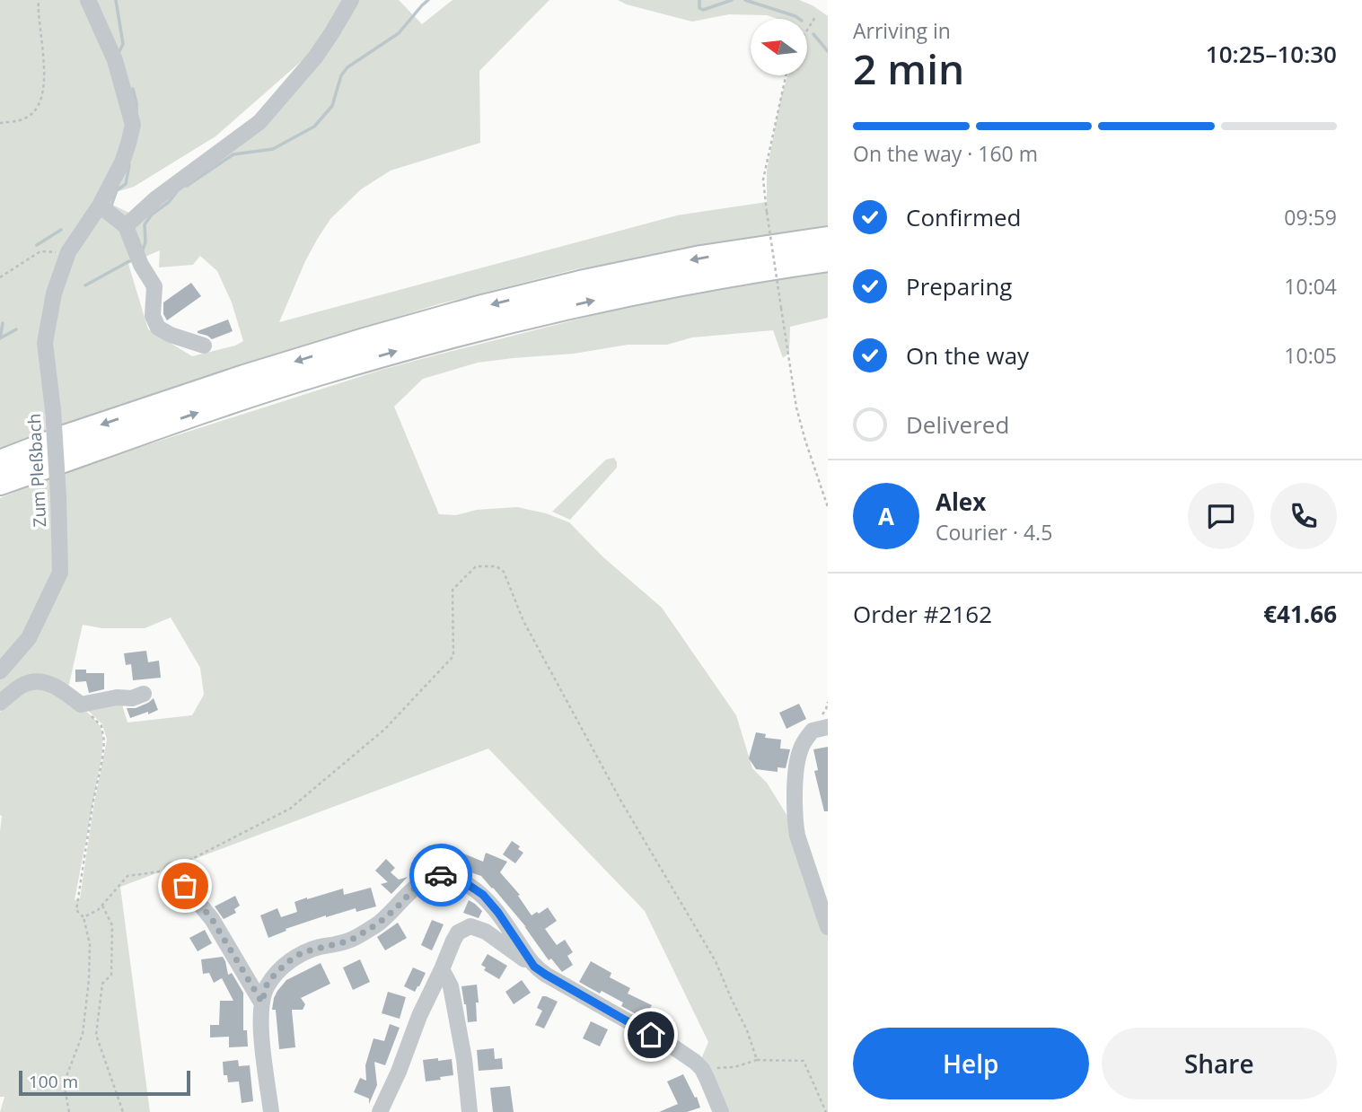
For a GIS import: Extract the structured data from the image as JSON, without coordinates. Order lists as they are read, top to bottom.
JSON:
{
  "streets": {
    "street": ["Zum Pleßbach"]
  },
  "scale_bar": "100 m",
  "north": "left",
  "page": {
    "heading": ["2 min", "Arriving in", "10:25–10:30"],
    "panel": [
      "Alex",
      "Courier · 4.5",
      "Order #2162",
      "€41.66"
    ],
    "bar": "On the way · 160 m",
    "list": [
      ["Confirmed", "09:59"],
      ["Preparing", "10:04"],
      ["On the way", "10:05"],
      "Delivered"
    ],
    "round": "A",
    "buttons": ["Help", "Share"],
    "scale": "100 m"
  }
}
